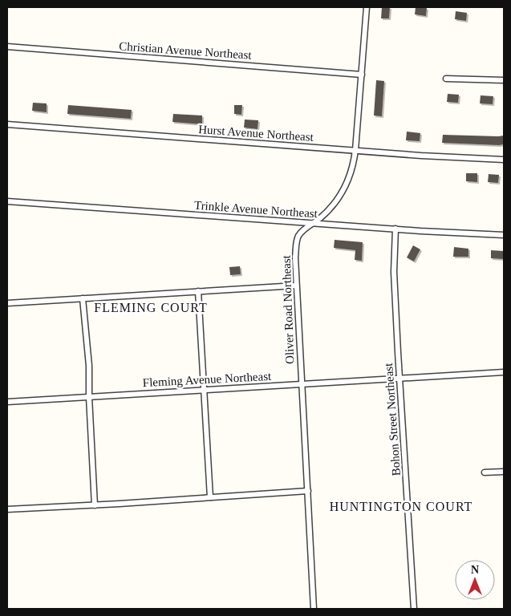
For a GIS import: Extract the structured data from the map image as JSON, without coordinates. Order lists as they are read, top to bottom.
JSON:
{
  "streets": {
    "street": [
      "Christian Avenue Northeast",
      "Hurst Avenue Northeast",
      "Trinkle Avenue Northeast",
      "Oliver Road Northeast",
      "Fleming Avenue Northeast",
      "Bohon Street Northeast"
    ]
  },
  "crossings": [
    ["Christian Avenue Northeast", "Oliver Road Northeast"],
    ["Hurst Avenue Northeast", "Oliver Road Northeast"],
    ["Trinkle Avenue Northeast", "Oliver Road Northeast"],
    ["Trinkle Avenue Northeast", "Bohon Street Northeast"],
    ["Oliver Road Northeast", "Fleming Avenue Northeast"],
    ["Fleming Avenue Northeast", "Bohon Street Northeast"]
  ],
  "districts": ["FLEMING COURT", "HUNTINGTON COURT"],
  "north": "top"
}
